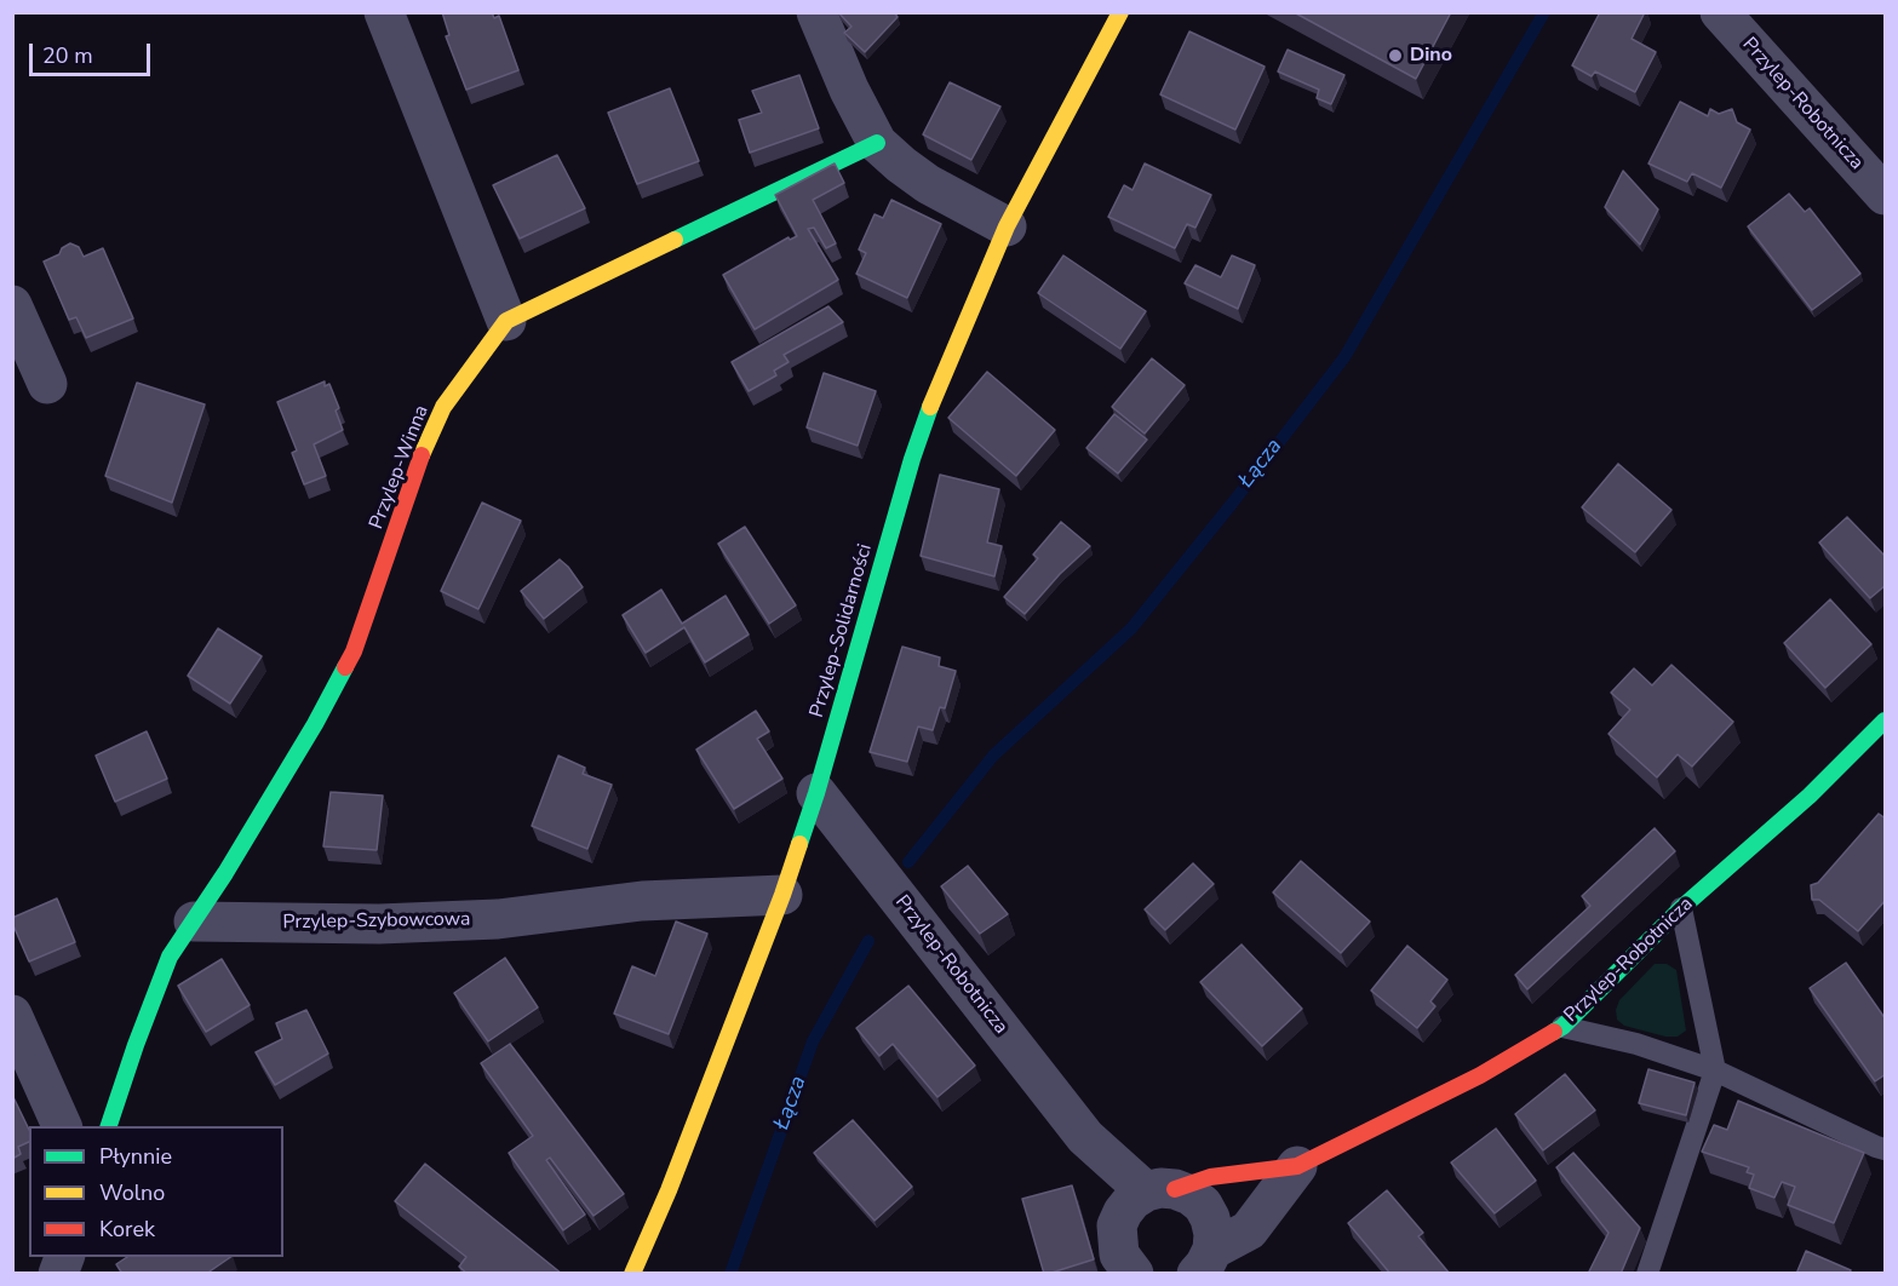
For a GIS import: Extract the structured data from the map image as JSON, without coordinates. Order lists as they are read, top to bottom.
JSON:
{
  "streets": {
    "street": [
      "Przylep-Robotnicza",
      "Przylep-Winna",
      "Przylep-Solidarności",
      "Przylep-Szybowcowa"
    ]
  },
  "crossings": [
    ["Przylep-Robotnicza", "Przylep-Solidarności"],
    ["Przylep-Winna", "Przylep-Szybowcowa"],
    ["Przylep-Solidarności", "Przylep-Szybowcowa"]
  ],
  "water": ["Łącza"],
  "places": ["Dino"],
  "legend": ["Płynnie", "Wolno", "Korek"],
  "scale_bar": "20 m"
}
